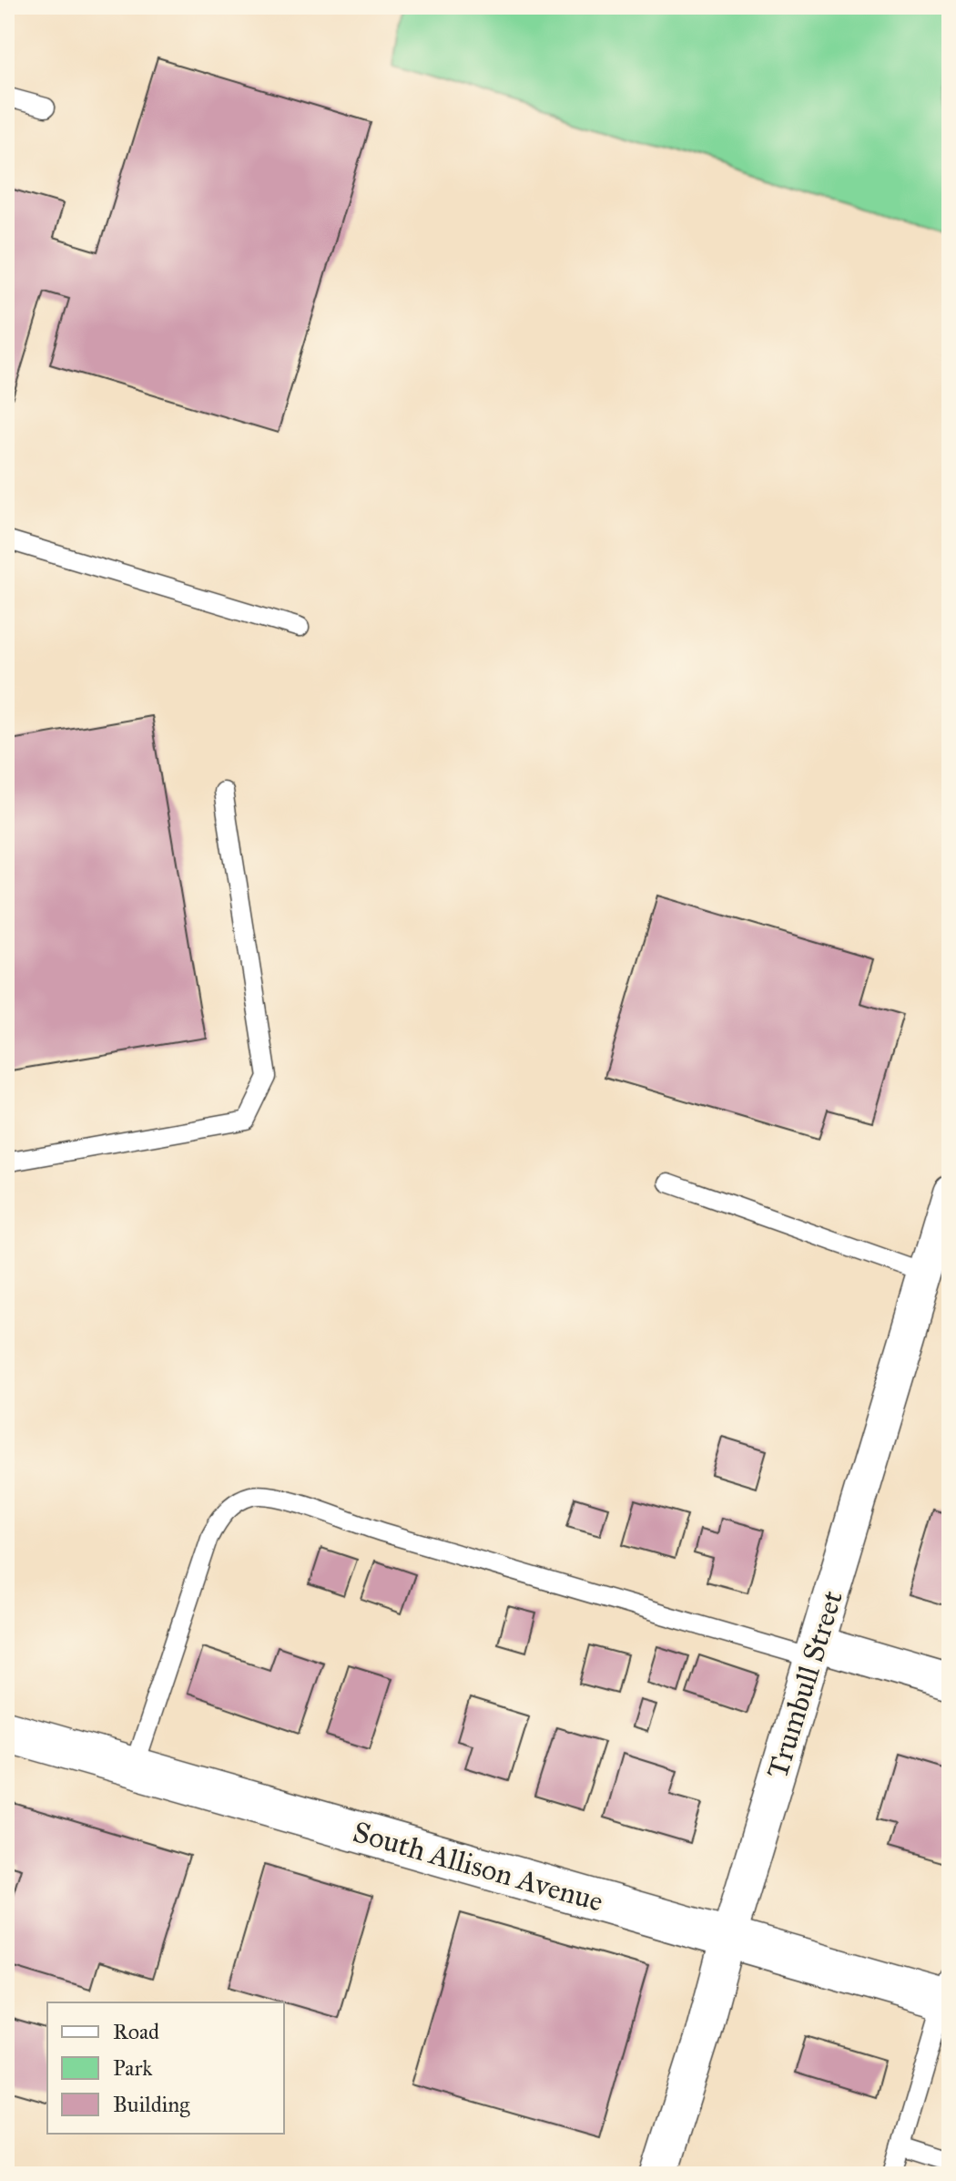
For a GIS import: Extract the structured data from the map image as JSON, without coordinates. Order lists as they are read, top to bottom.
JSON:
{
  "streets": {
    "street": ["Trumbull Street", "South Allison Avenue"]
  },
  "crossings": [
    ["Trumbull Street", "South Allison Avenue"]
  ],
  "legend": ["Road", "Park", "Building"]
}
